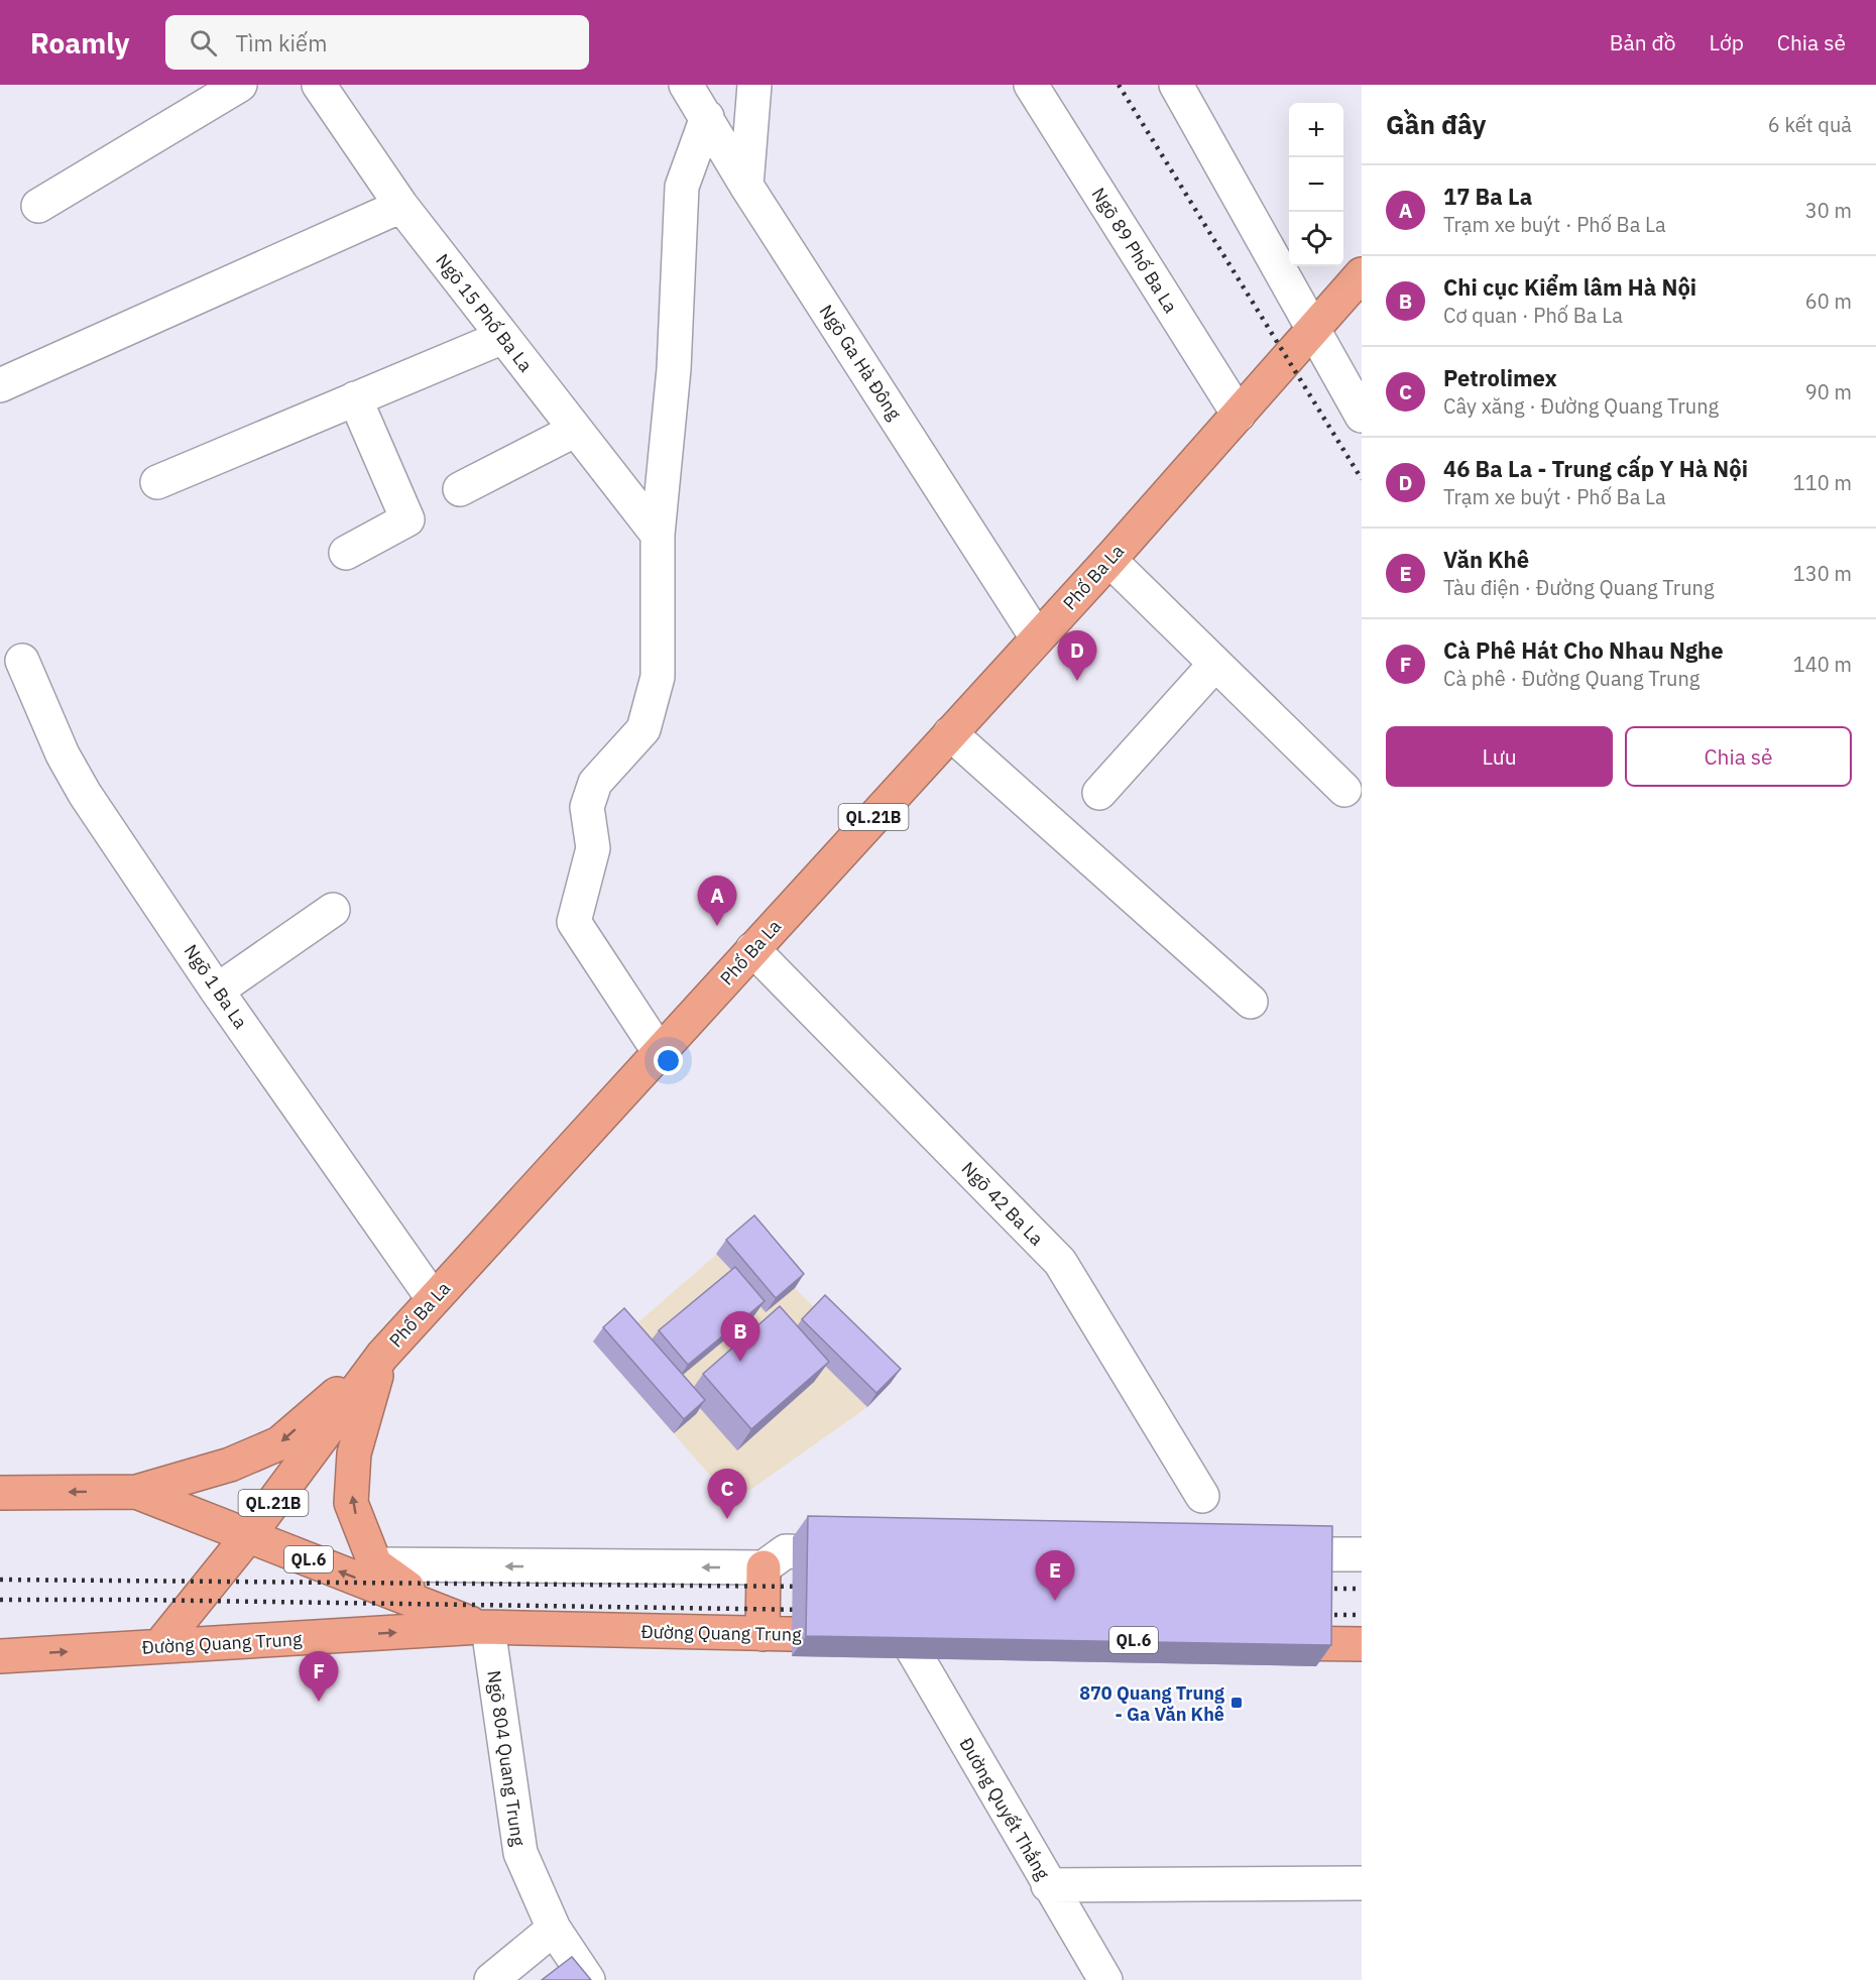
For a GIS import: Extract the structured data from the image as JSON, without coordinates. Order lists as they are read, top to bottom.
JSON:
{
  "streets": {
    "highway": [
      "Phố Ba La",
      "QL.21B",
      "QL.6",
      "Đường Quang Trung"
    ],
    "street": [
      "Ngõ 89 Phố Ba La",
      "Ngõ 15 Phố Ba La",
      "Ngõ Ga Hà Đông",
      "Ngõ 1 Ba La",
      "Ngõ 42 Ba La",
      "Ngõ 804 Quang Trung",
      "Đường Quyết Thắng"
    ]
  },
  "crossings": [
    ["Ngõ 89 Phố Ba La", "Phố Ba La"],
    ["Ngõ Ga Hà Đông", "Phố Ba La"],
    ["Phố Ba La", "Ngõ 1 Ba La"],
    ["Phố Ba La", "Ngõ 42 Ba La"],
    ["Phố Ba La", "Đường Quang Trung"],
    ["Đường Quang Trung", "Ngõ 804 Quang Trung"],
    ["Đường Quang Trung", "Đường Quyết Thắng"]
  ],
  "places": {
    "transit": ["870 Quang Trung - Ga Văn Khê"]
  },
  "page": {
    "header": "Roamly",
    "search": "Tìm kiếm",
    "nav": ["Bản đồ", "Lớp", "Chia sẻ"],
    "heading": ["Gần đây", "6 kết quả"],
    "map_buttons": ["+", "−"],
    "list": [
      {
        "mark": "A",
        "name": "17 Ba La",
        "note": "Trạm xe buýt · Phố Ba La",
        "value": "30 m"
      },
      {
        "mark": "B",
        "name": "Chi cục Kiểm lâm Hà Nội",
        "note": "Cơ quan · Phố Ba La",
        "value": "60 m"
      },
      {
        "mark": "C",
        "name": "Petrolimex",
        "note": "Cây xăng · Đường Quang Trung",
        "value": "90 m"
      },
      {
        "mark": "D",
        "name": "46 Ba La - Trung cấp Y Hà Nội",
        "note": "Trạm xe buýt · Phố Ba La",
        "value": "110 m"
      },
      {
        "mark": "E",
        "name": "Văn Khê",
        "note": "Tàu điện · Đường Quang Trung",
        "value": "130 m"
      },
      {
        "mark": "F",
        "name": "Cà Phê Hát Cho Nhau Nghe",
        "note": "Cà phê · Đường Quang Trung",
        "value": "140 m"
      }
    ],
    "pins": [
      "D",
      "A",
      "B",
      "C",
      "E",
      "F"
    ],
    "buttons": ["Lưu", "Chia sẻ"]
  }
}
